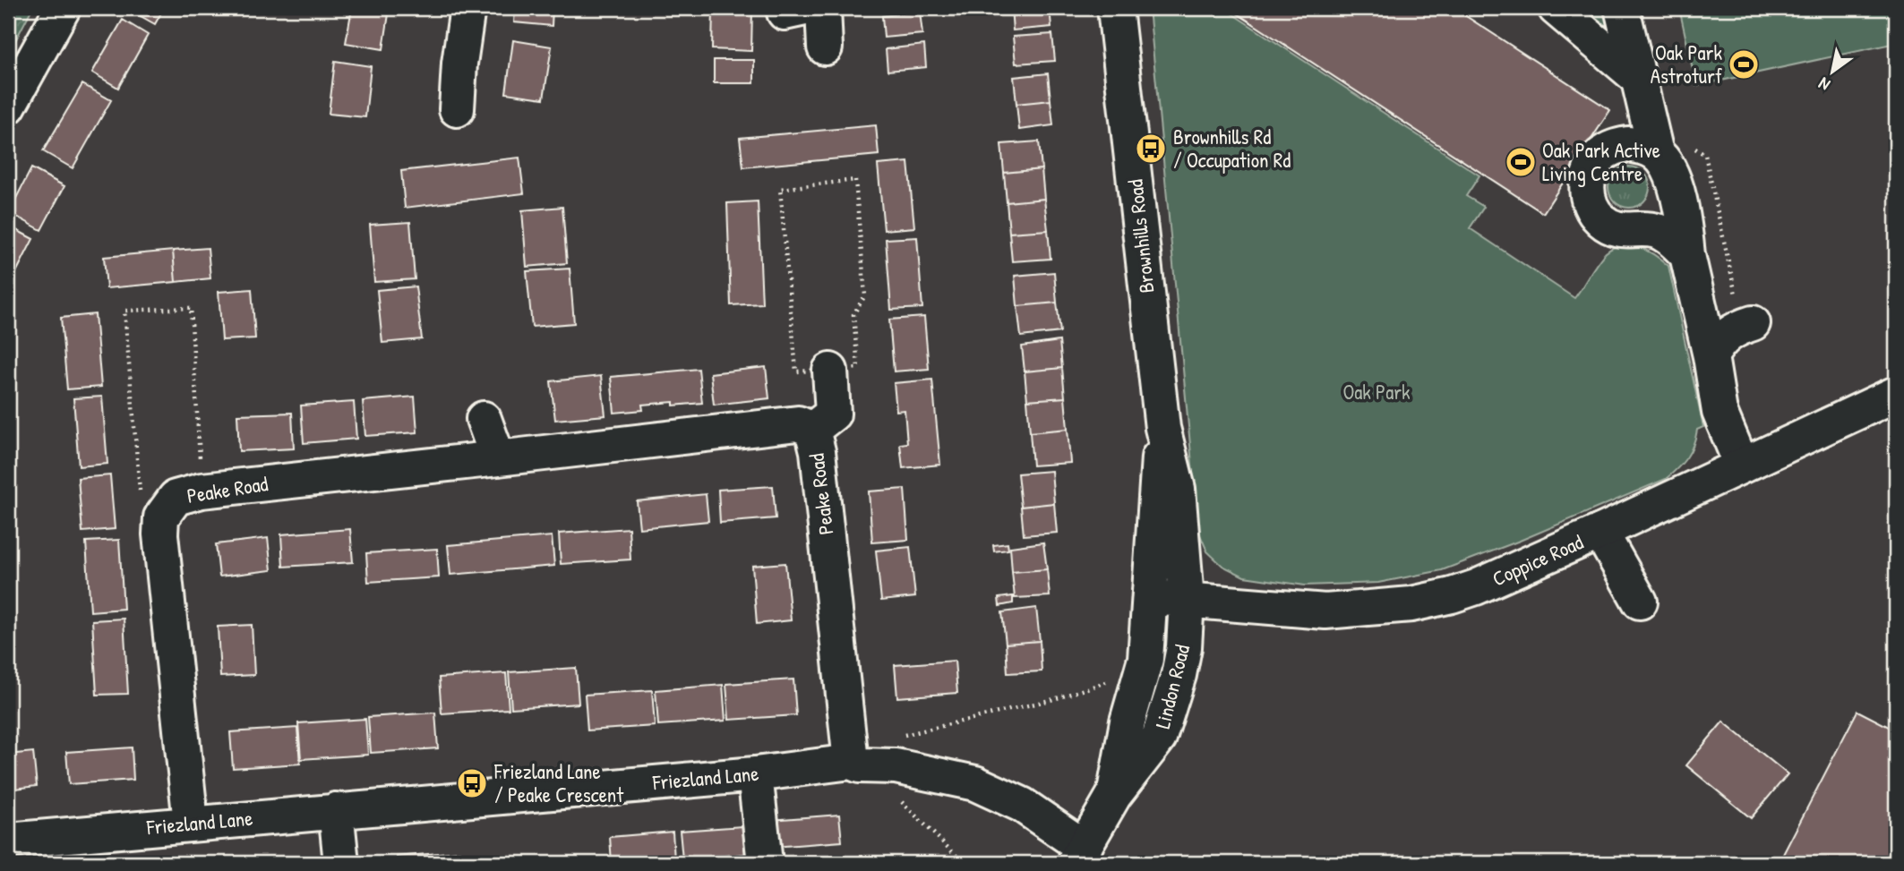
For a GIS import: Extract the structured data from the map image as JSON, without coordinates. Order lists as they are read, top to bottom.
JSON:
{
  "streets": {
    "street": [
      "Brownhills Road",
      "Peake Road",
      "Coppice Road",
      "Lindon Road",
      "Friezland Lane"
    ]
  },
  "crossings": [
    ["Brownhills Road", "Coppice Road"],
    ["Brownhills Road", "Lindon Road"],
    ["Peake Road", "Friezland Lane"],
    ["Coppice Road", "Lindon Road"],
    ["Lindon Road", "Friezland Lane"]
  ],
  "parks": ["Oak Park"],
  "places": {
    "sports": ["Oak Park Astroturf", "Oak Park Active Living Centre"],
    "bus stop": ["Brownhills Rd / Occupation Rd", "Friezland Lane / Peake Crescent"]
  },
  "north": "bottom left"
}
